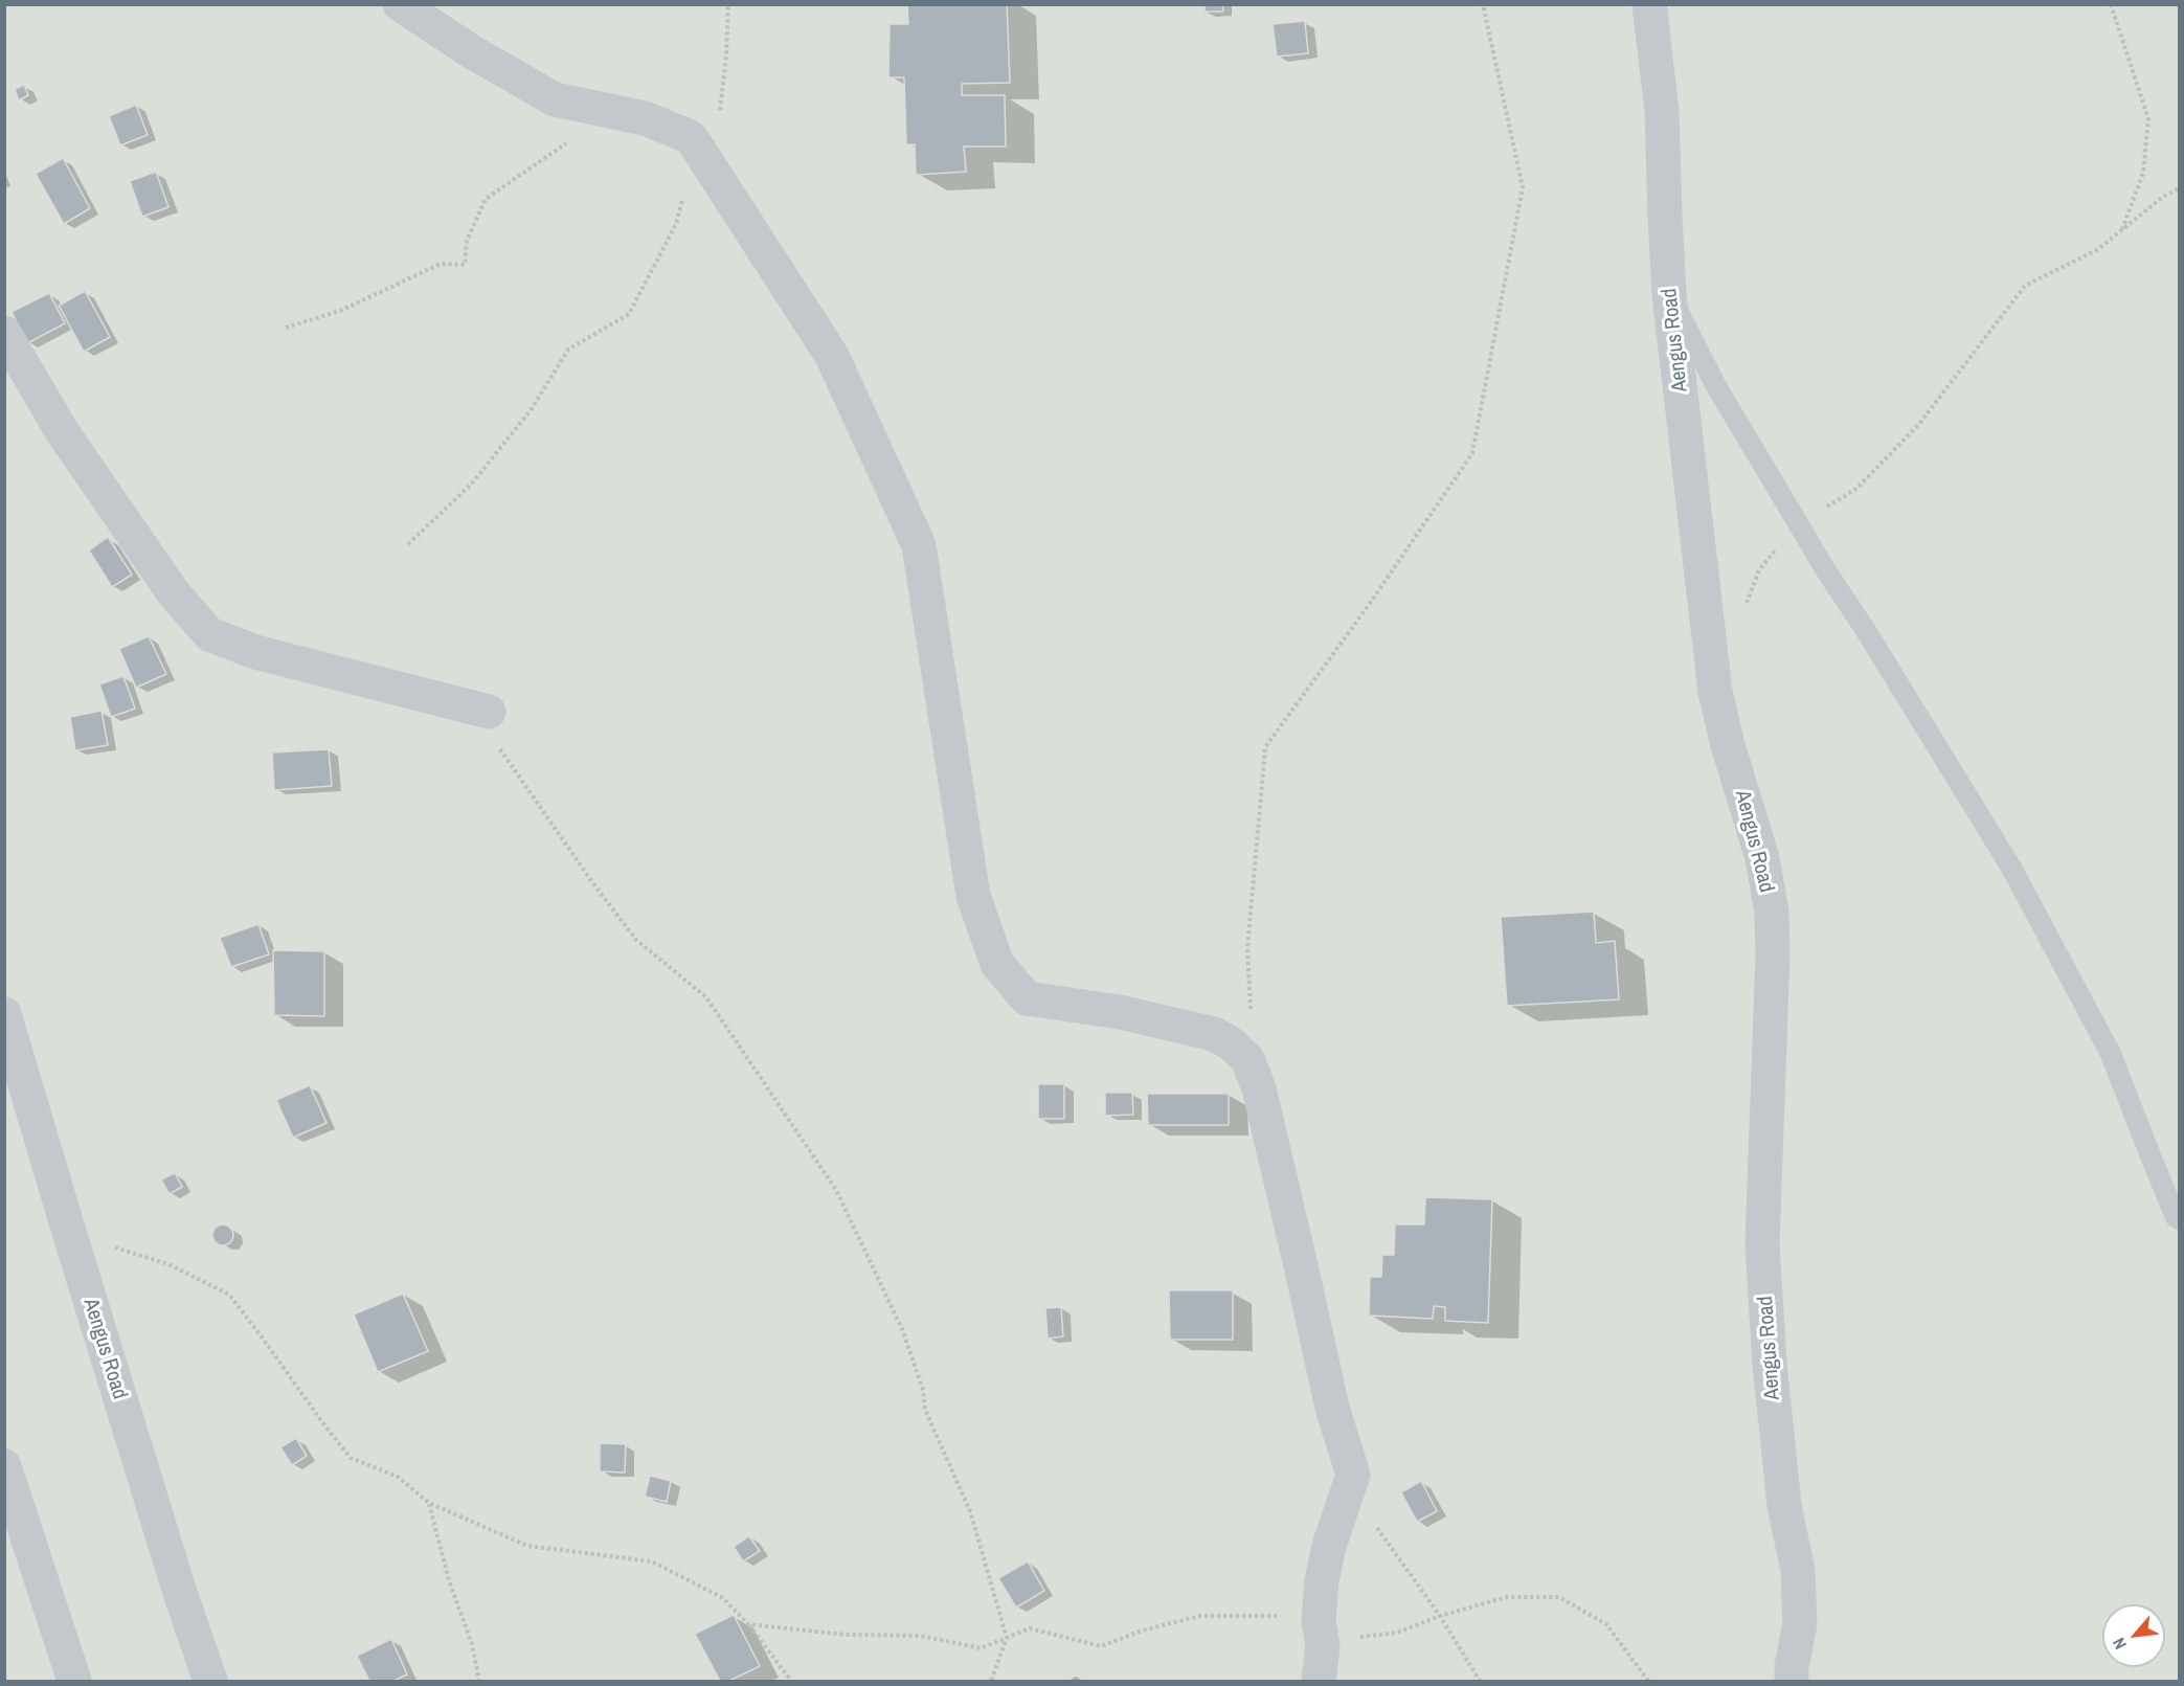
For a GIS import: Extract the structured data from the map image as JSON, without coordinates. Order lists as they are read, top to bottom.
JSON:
{
  "streets": {
    "street": ["Aengus Road"]
  },
  "north": "bottom left"
}
